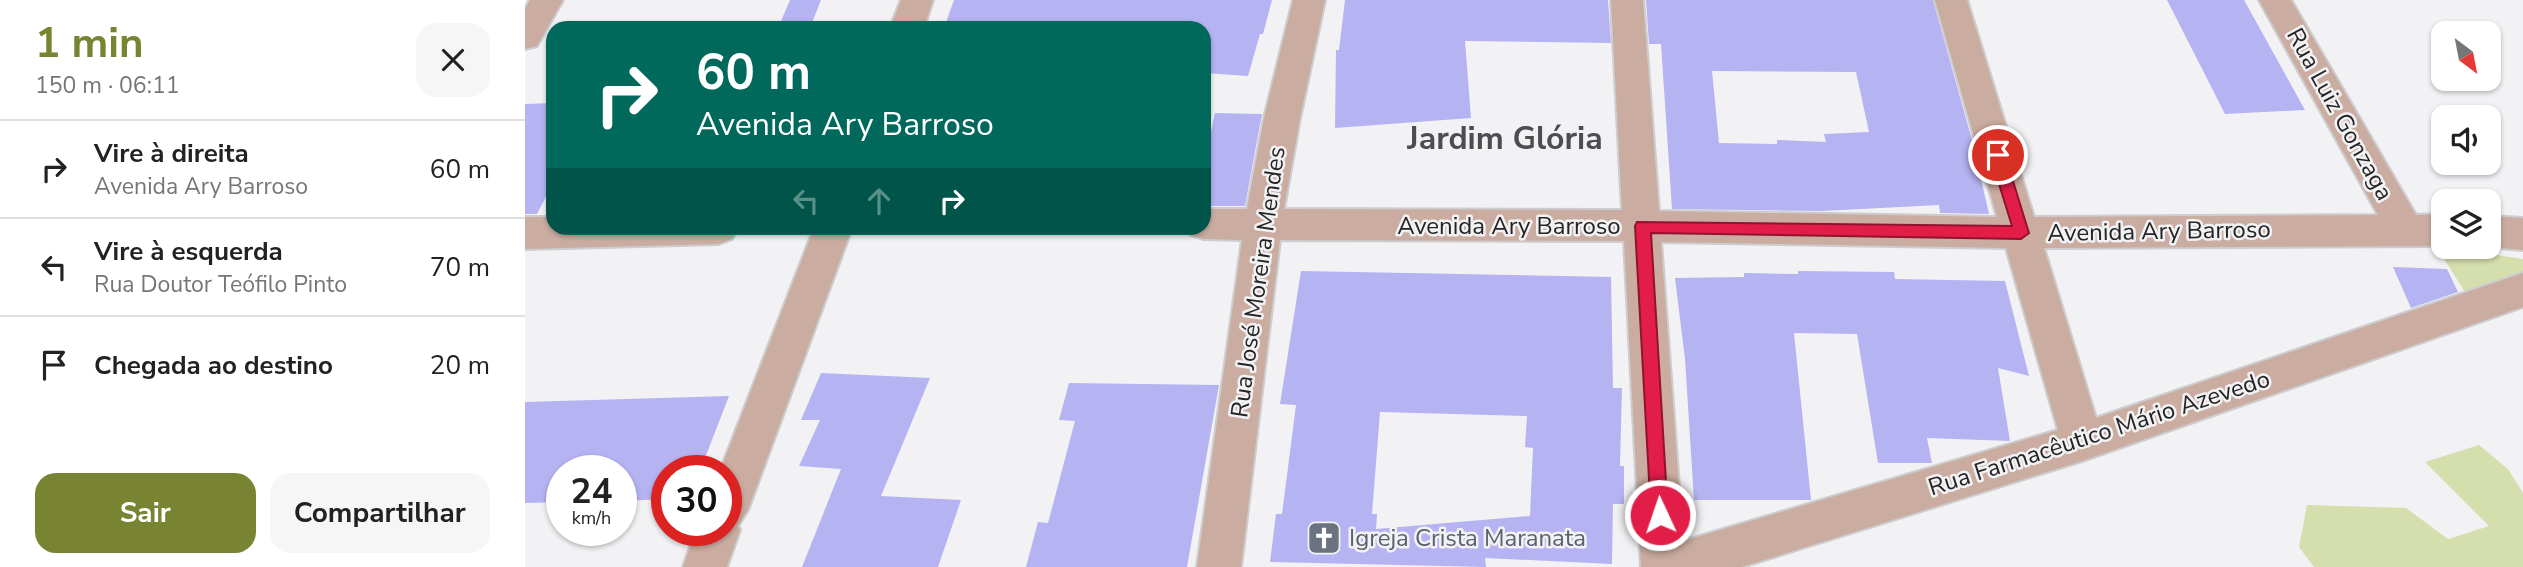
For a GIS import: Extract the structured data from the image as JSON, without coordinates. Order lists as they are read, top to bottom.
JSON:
{
  "streets": {
    "street": [
      "Rua Luiz Gonzaga",
      "Avenida Ary Barroso",
      "Rua José Moreira Mendes",
      "Rua Farmacêutico Mário Azevedo"
    ]
  },
  "crossings": [
    ["Rua Luiz Gonzaga", "Avenida Ary Barroso"],
    ["Avenida Ary Barroso", "Rua José Moreira Mendes"]
  ],
  "districts": ["Jardim Glória"],
  "places": {
    "church": ["Igreja Crista Maranata"]
  },
  "north": "bottom right",
  "page": {
    "heading": ["1 min", "150 m · 06:11"],
    "turn": ["60 m", "Avenida Ary Barroso"],
    "list": [
      {
        "name": "Vire à direita",
        "note": "Avenida Ary Barroso",
        "value": "60 m"
      },
      {
        "name": "Vire à esquerda",
        "note": "Rua Doutor Teófilo Pinto",
        "value": "70 m"
      },
      {
        "name": "Chegada ao destino",
        "value": "20 m"
      }
    ],
    "speed": "24 km/h",
    "limit": "30",
    "buttons": ["Sair", "Compartilhar"]
  }
}
